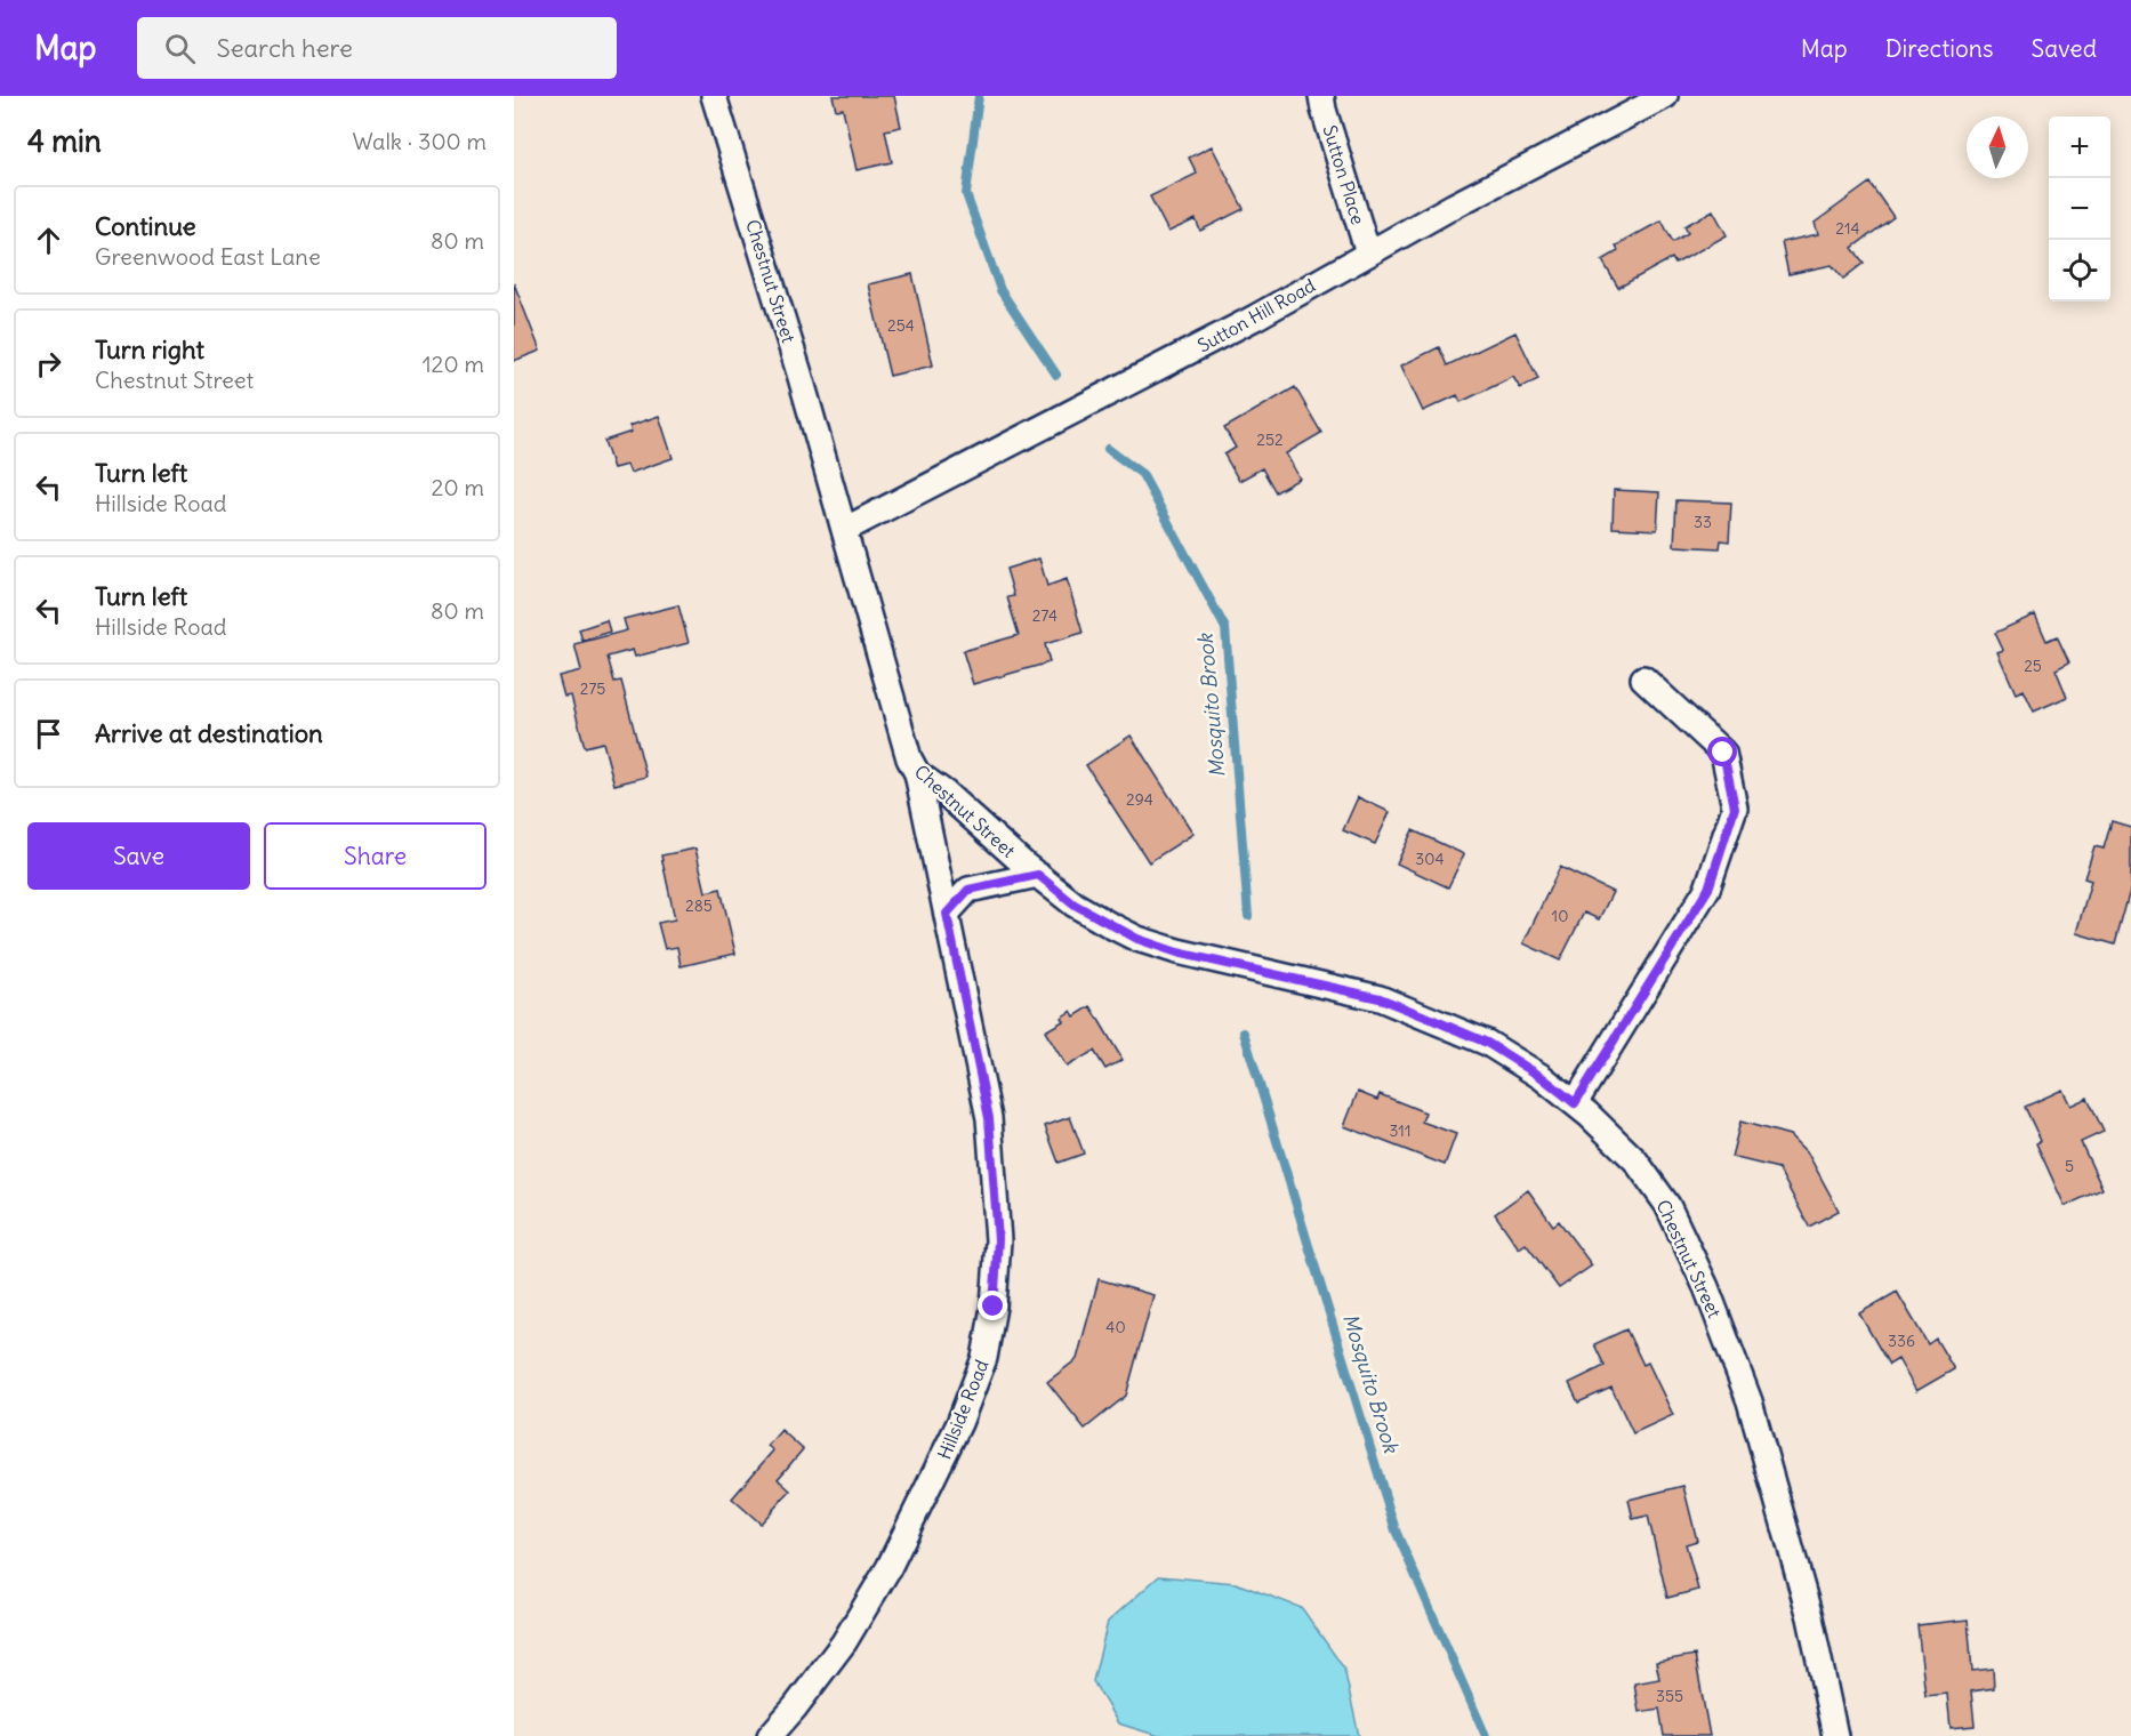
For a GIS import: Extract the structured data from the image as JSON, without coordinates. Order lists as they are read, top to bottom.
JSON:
{
  "streets": {
    "street": [
      "Sutton Place",
      "Chestnut Street",
      "Sutton Hill Road",
      "Hillside Road"
    ]
  },
  "crossings": [
    ["Sutton Place", "Sutton Hill Road"],
    ["Chestnut Street", "Sutton Hill Road"],
    ["Chestnut Street", "Hillside Road"]
  ],
  "water": ["Mosquito Brook"],
  "house_numbers": [
    "214",
    "254",
    "252",
    "33",
    "274",
    "25",
    "275",
    "294",
    "304",
    "285",
    "10",
    "311",
    "5",
    "40",
    "336",
    "355"
  ],
  "north": "top",
  "page": {
    "header": "Map",
    "search": "Search here",
    "nav": ["Map", "Directions", "Saved"],
    "heading": ["4 min", "Walk · 300 m"],
    "map_buttons": ["+", "−"],
    "list": [
      ["Continue", "Greenwood East Lane", "80 m"],
      ["Turn right", "Chestnut Street", "120 m"],
      ["Turn left", "Hillside Road", "20 m"],
      ["Turn left", "Hillside Road", "80 m"],
      "Arrive at destination"
    ],
    "buttons": ["Save", "Share"]
  }
}
